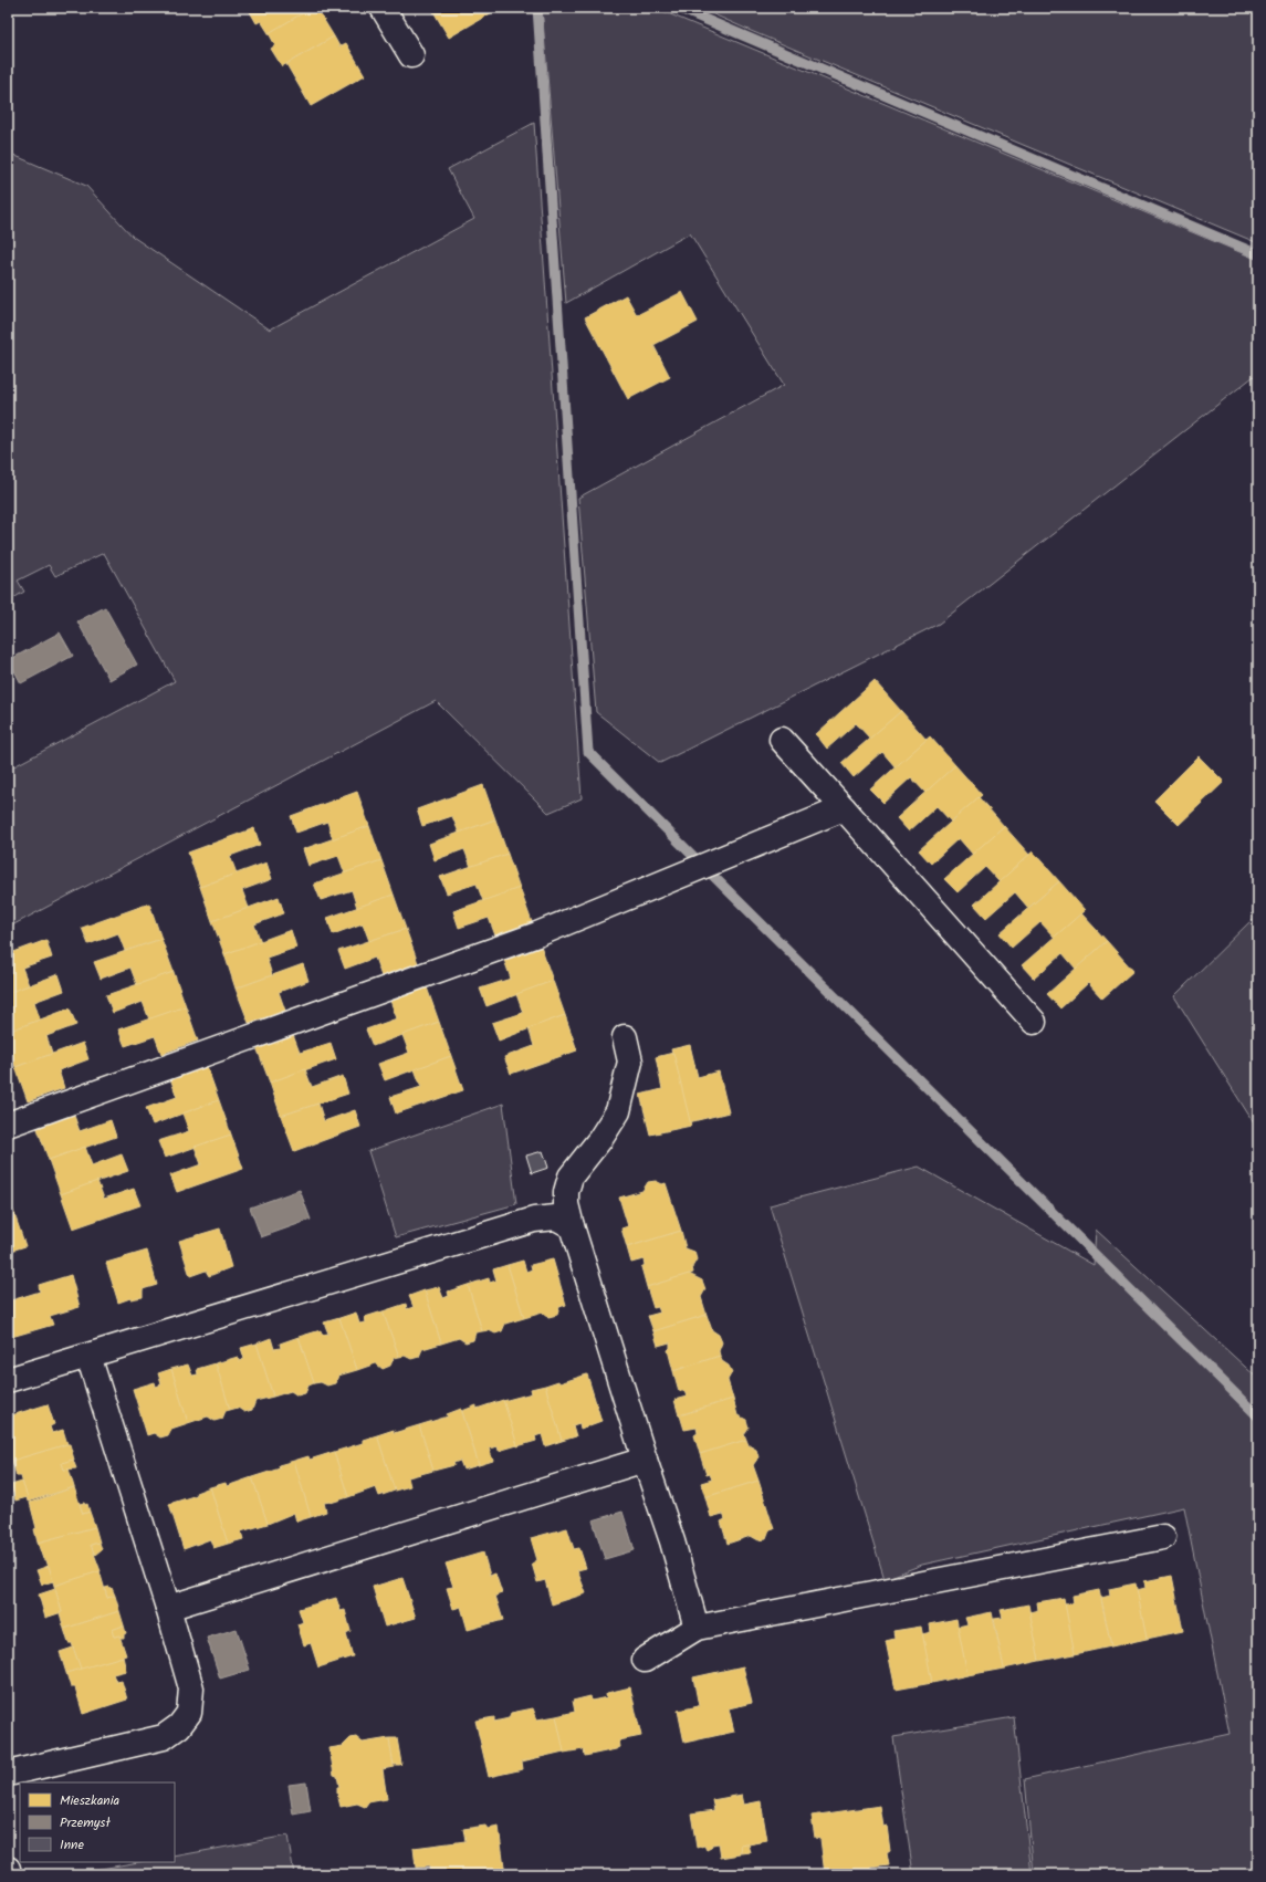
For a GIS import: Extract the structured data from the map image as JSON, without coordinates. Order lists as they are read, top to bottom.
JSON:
{
  "legend": ["Mieszkania", "Przemysł", "Inne"]
}
